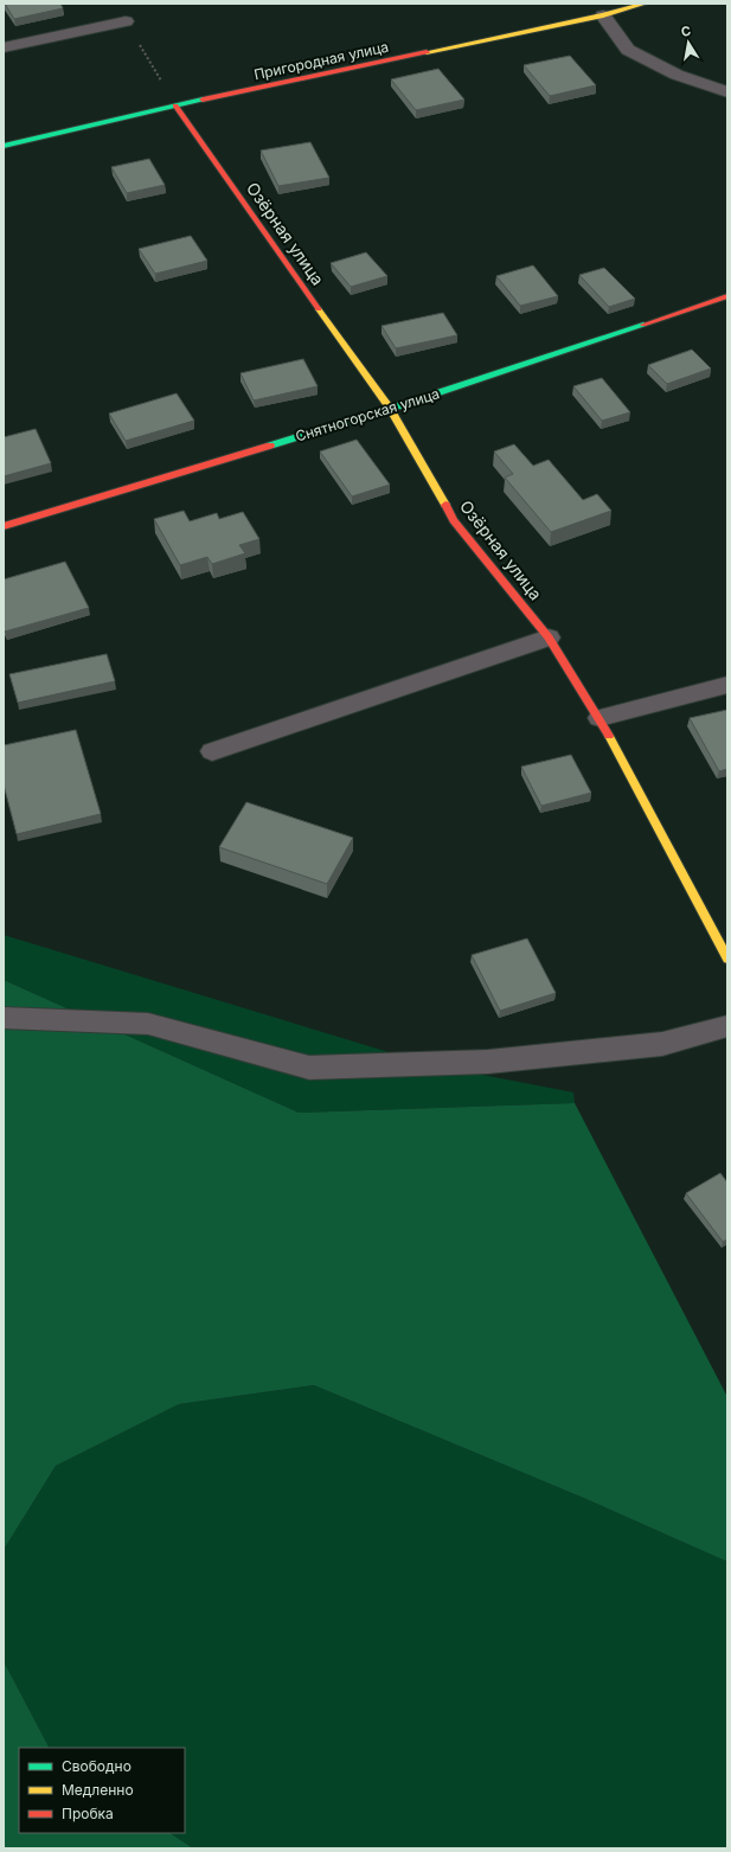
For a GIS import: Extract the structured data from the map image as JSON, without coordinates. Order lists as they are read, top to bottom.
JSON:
{
  "streets": {
    "street": ["Пригородная улица", "Озёрная улица", "Снятногорская улица"]
  },
  "crossings": [
    ["Пригородная улица", "Озёрная улица"],
    ["Озёрная улица", "Снятногорская улица"]
  ],
  "legend": ["Свободно", "Медленно", "Пробка"],
  "north": "top"
}
